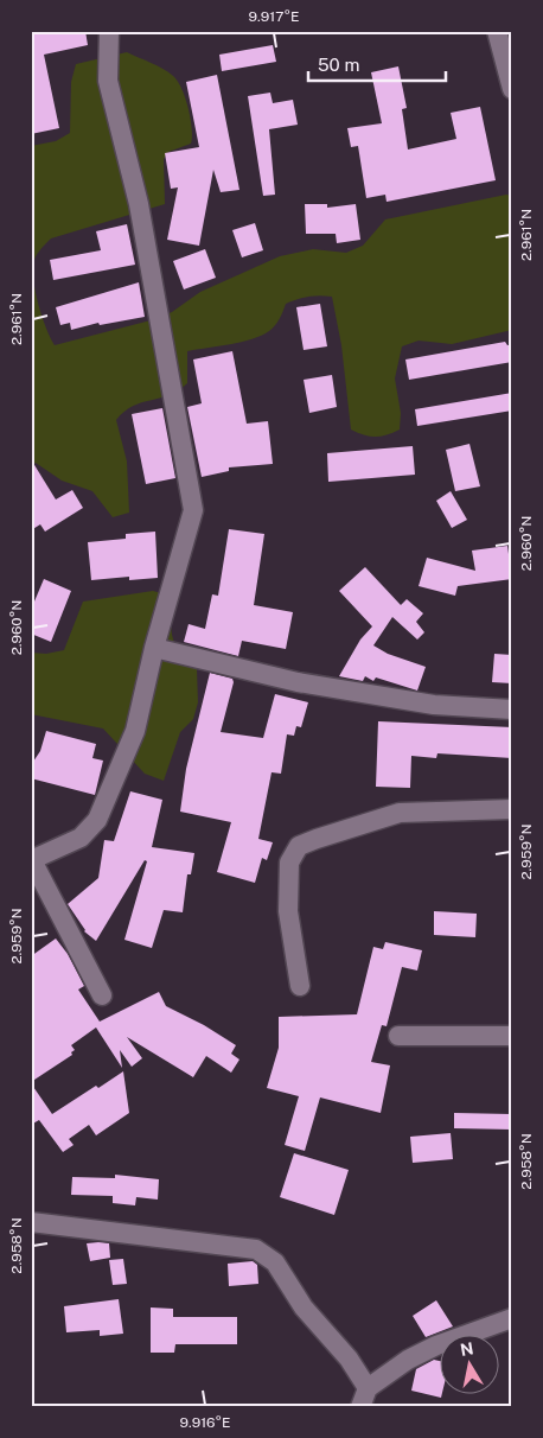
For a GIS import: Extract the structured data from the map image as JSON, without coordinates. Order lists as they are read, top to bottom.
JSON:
{
  "scale_bar": "50 m",
  "north": "top",
  "coordinates": [
    "9.917°E",
    "2.961°N",
    "2.960°N",
    "2.959°N",
    "2.958°N",
    "9.916°E"
  ]
}
